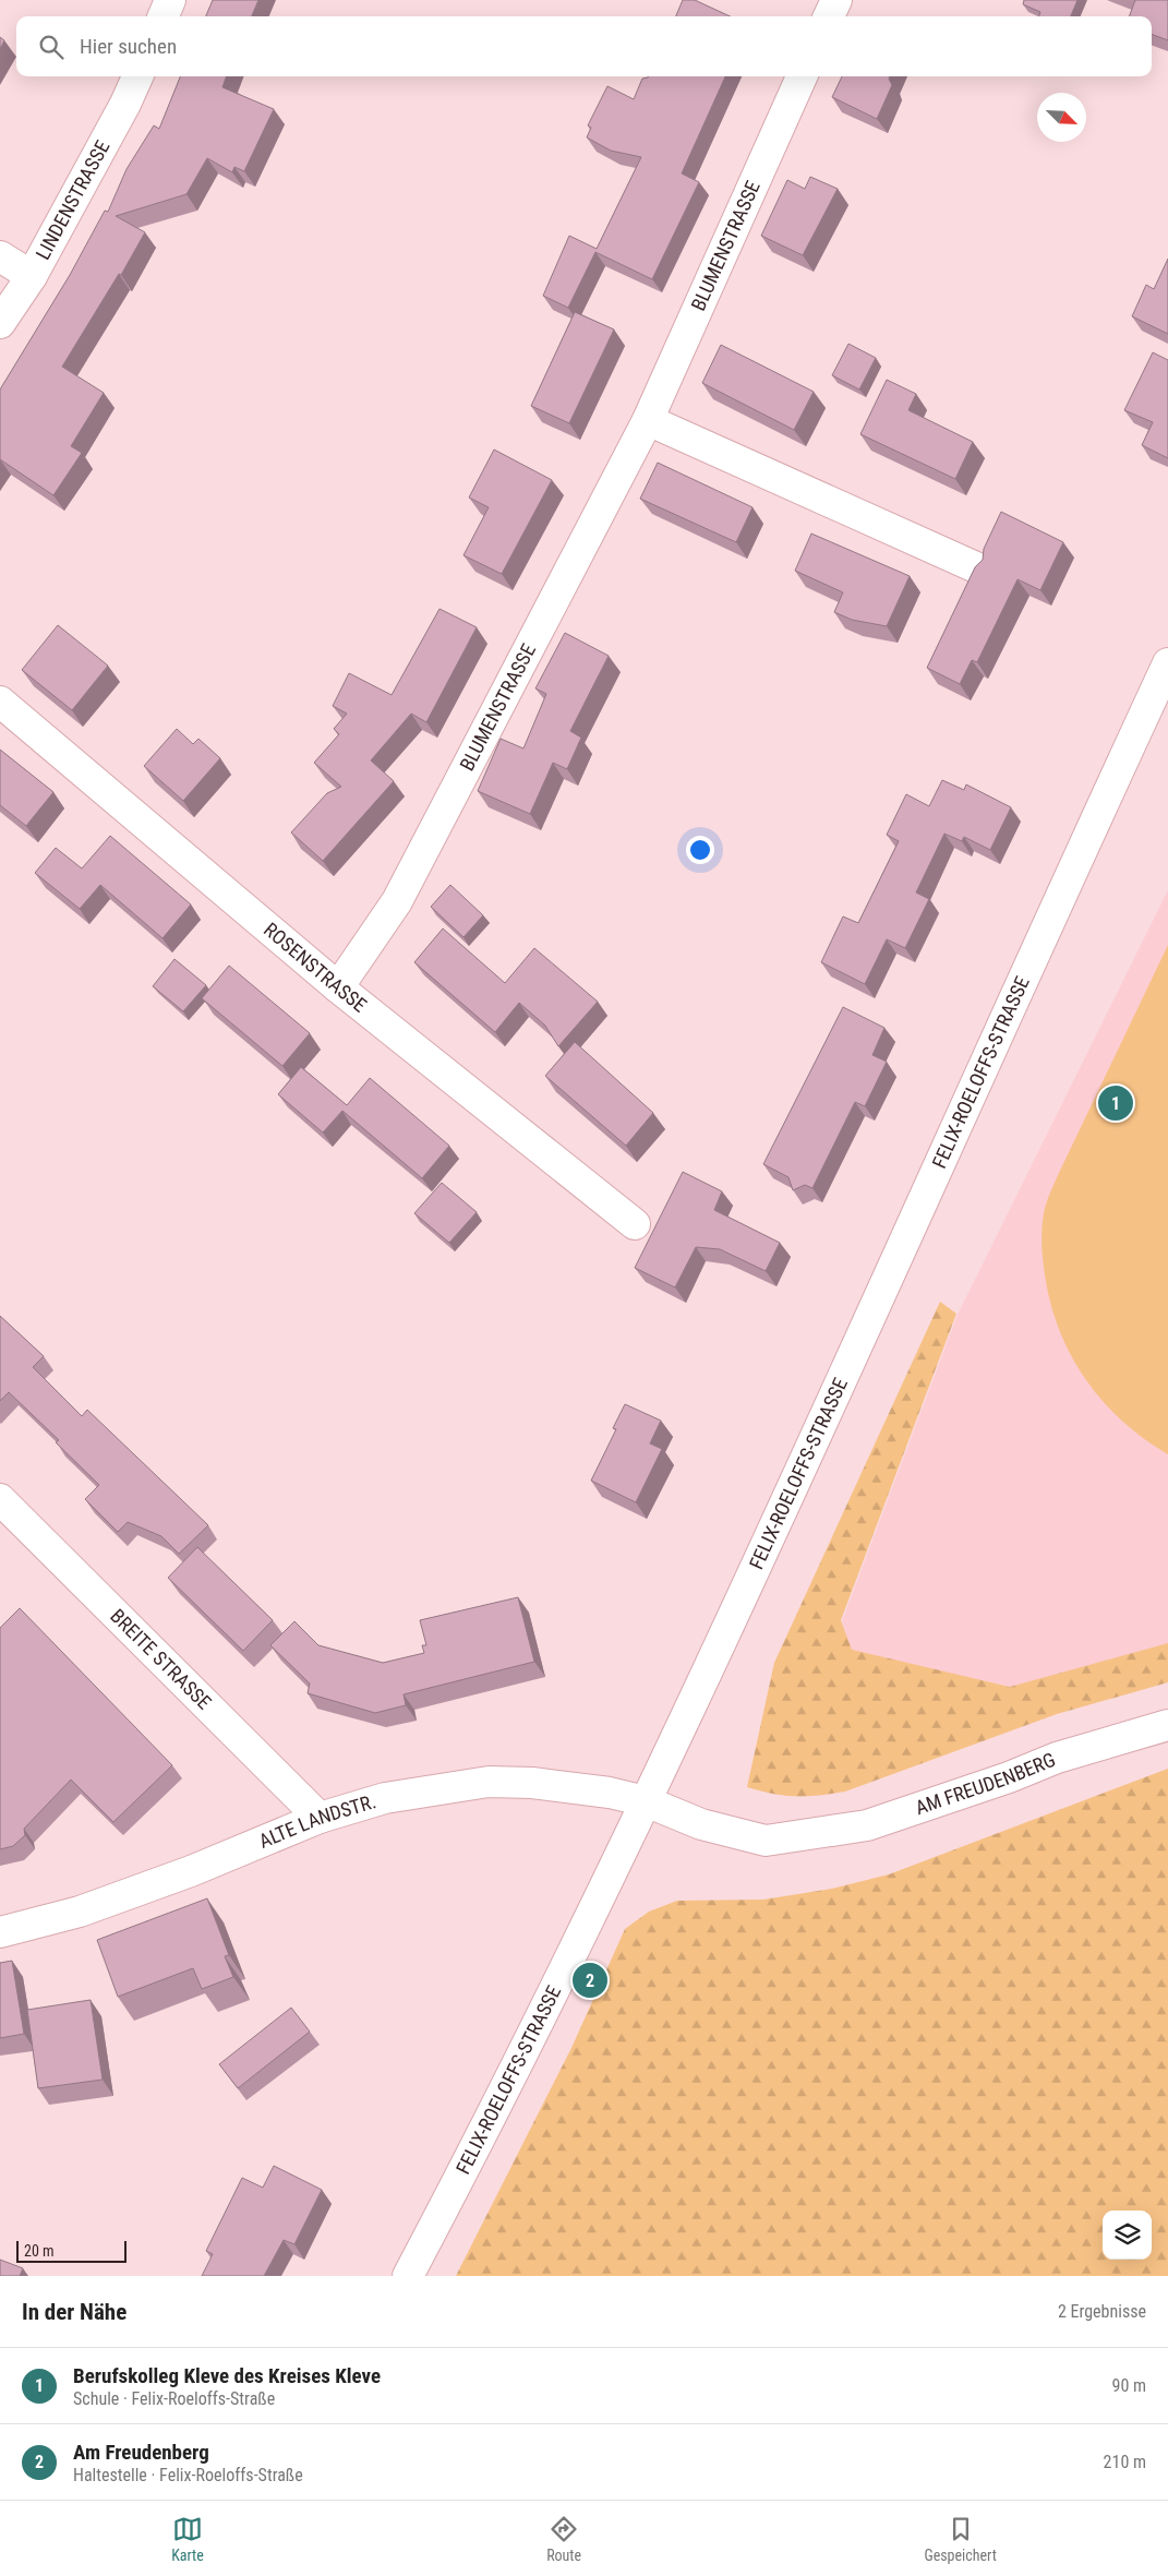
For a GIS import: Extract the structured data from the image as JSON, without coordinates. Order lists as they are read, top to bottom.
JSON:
{
  "streets": {
    "street": [
      "LINDENSTRASSE",
      "BLUMENSTRASSE",
      "ROSENSTRASSE",
      "FELIX-ROELOFFS-STRASSE",
      "BREITE STRASSE",
      "AM FREUDENBERG",
      "ALTE LANDSTR."
    ]
  },
  "crossings": [
    ["BLUMENSTRASSE", "ROSENSTRASSE"],
    ["FELIX-ROELOFFS-STRASSE", "AM FREUDENBERG"],
    ["FELIX-ROELOFFS-STRASSE", "ALTE LANDSTR."],
    ["BREITE STRASSE", "ALTE LANDSTR."],
    ["AM FREUDENBERG", "ALTE LANDSTR."]
  ],
  "scale_bar": "20 m",
  "north": "bottom right",
  "page": {
    "search": "Hier suchen",
    "pins": ["1", "2"],
    "scale": "20 m",
    "heading": ["In der Nähe", "2 Ergebnisse"],
    "list": [
      {
        "mark": "1",
        "name": "Berufskolleg Kleve des Kreises Kleve",
        "note": "Schule · Felix-Roeloffs-Straße",
        "value": "90 m"
      },
      {
        "mark": "2",
        "name": "Am Freudenberg",
        "note": "Haltestelle · Felix-Roeloffs-Straße",
        "value": "210 m"
      }
    ],
    "nav": ["Karte", "Route", "Gespeichert"]
  }
}
